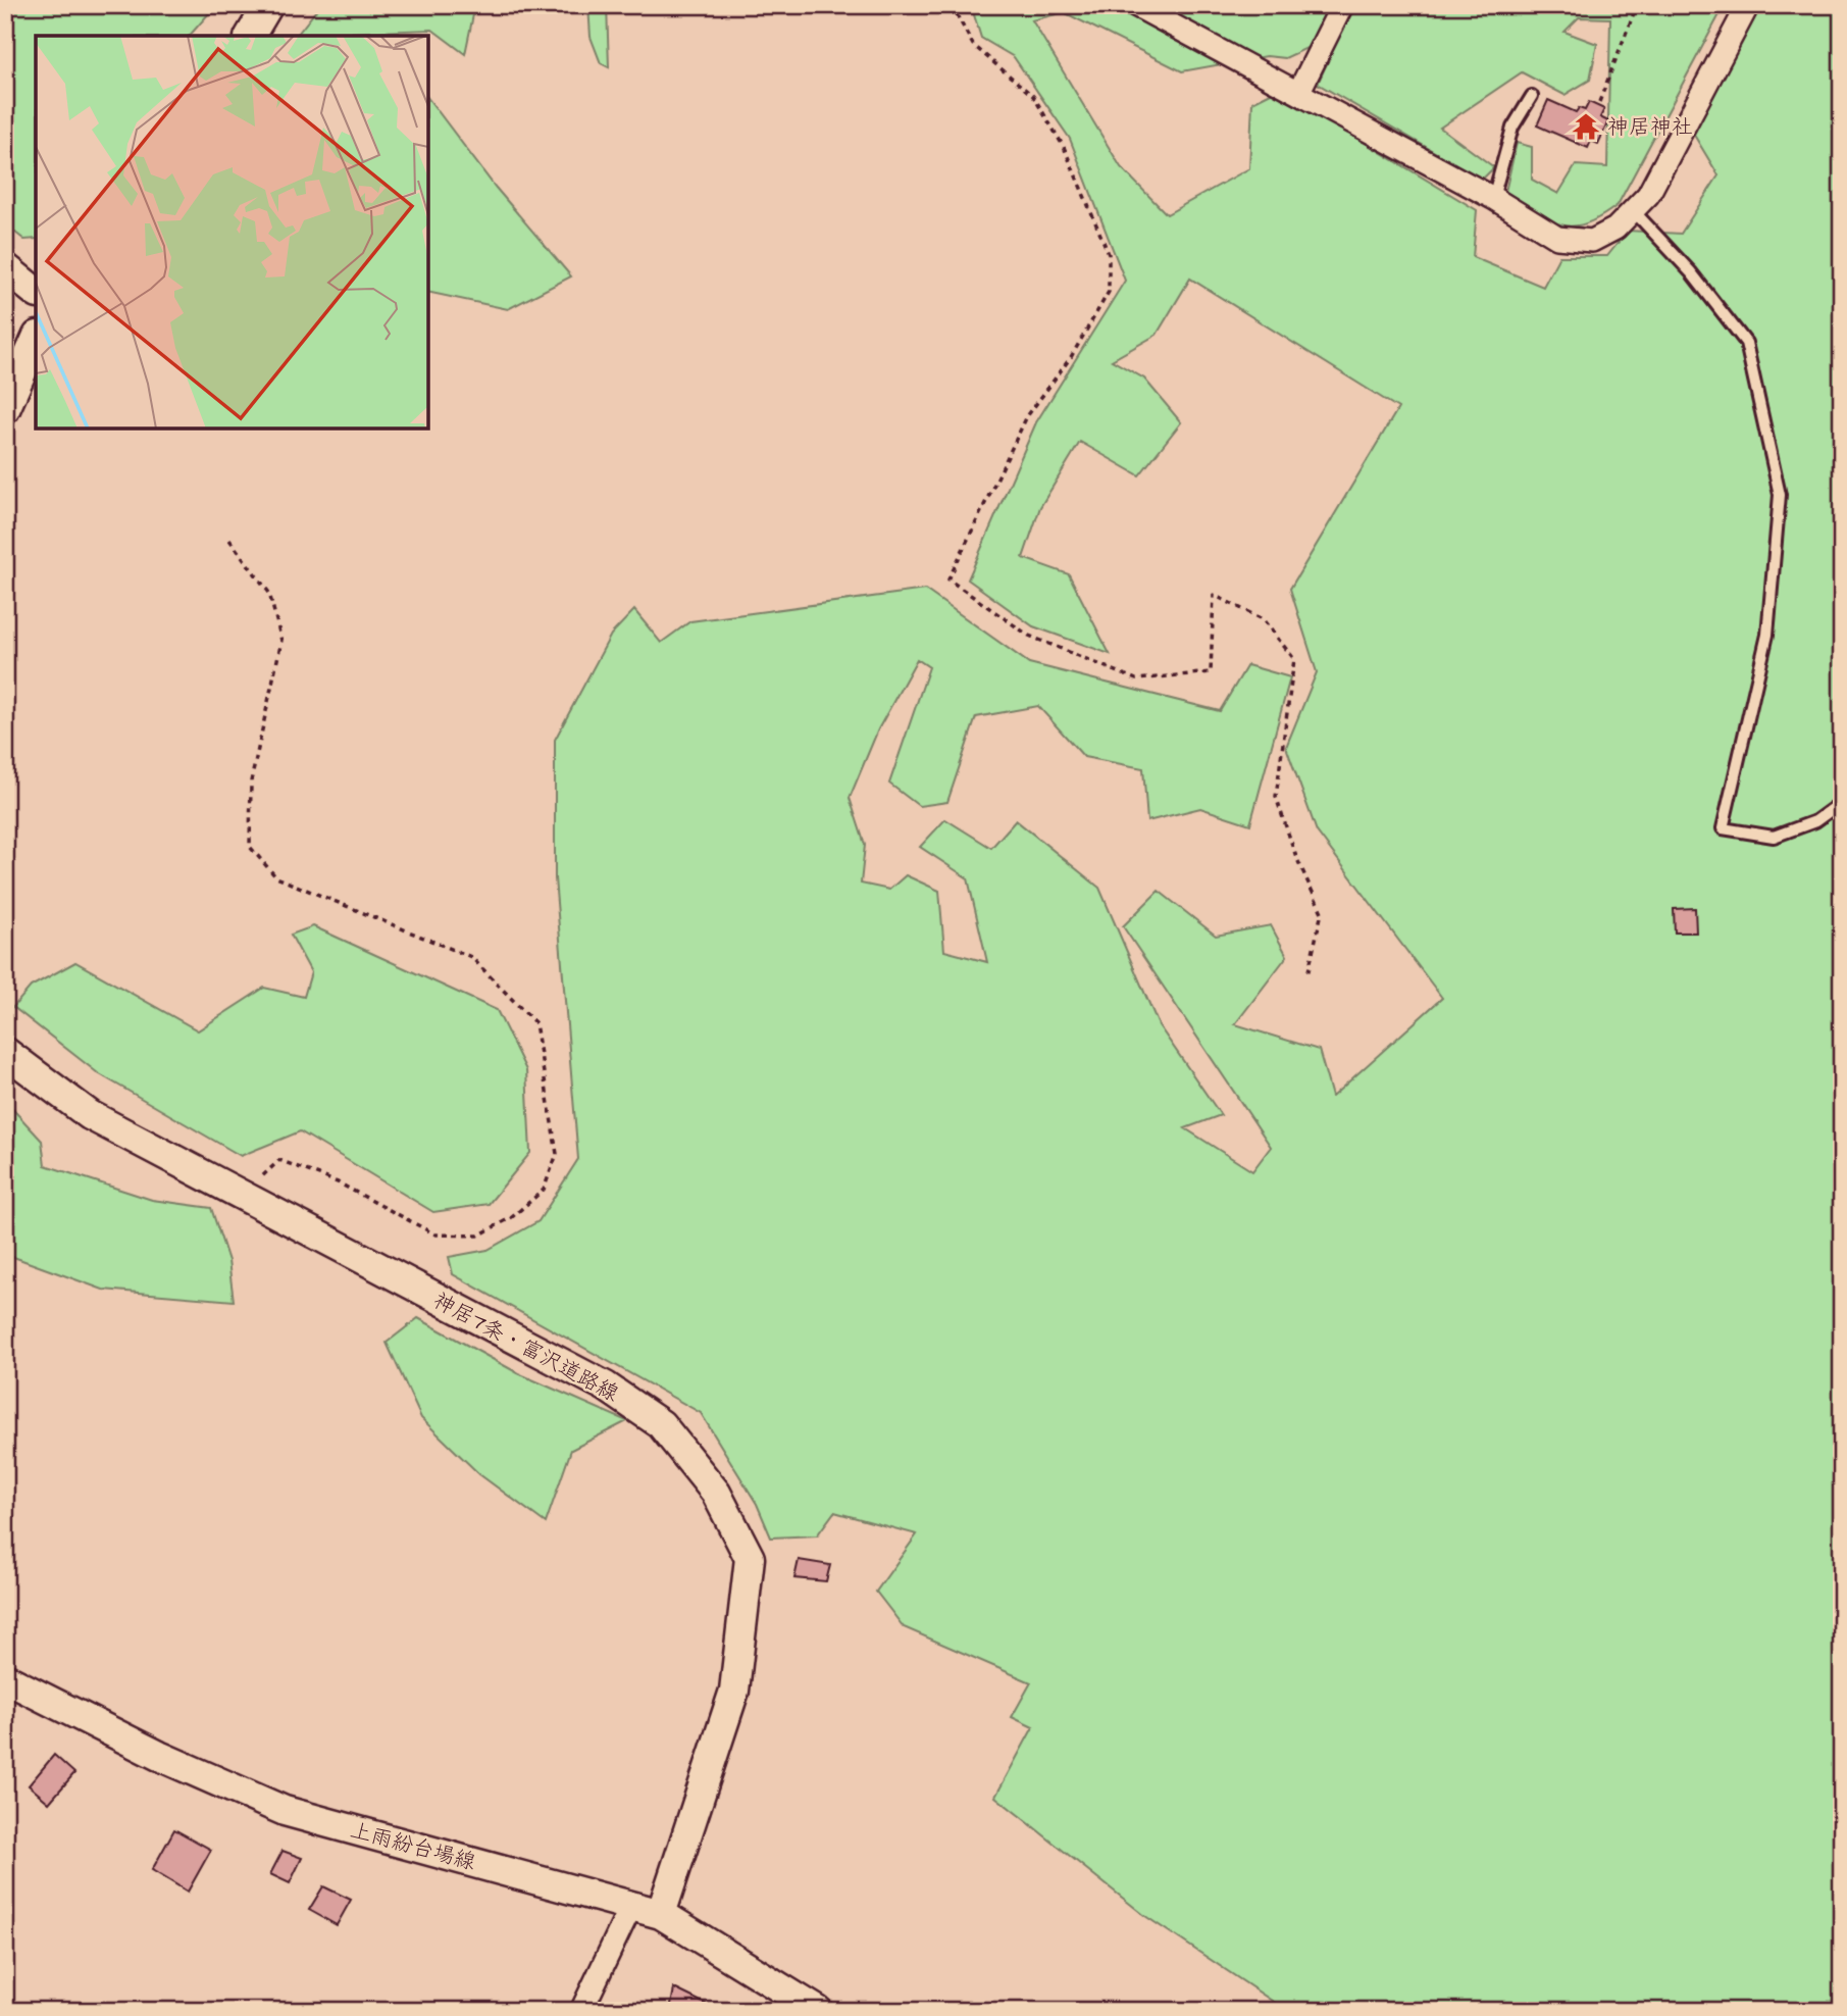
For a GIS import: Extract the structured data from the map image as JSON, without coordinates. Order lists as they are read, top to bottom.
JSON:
{
  "streets": {
    "street": ["神居7条・富沢道路線", "上雨紛台場線"]
  },
  "crossings": [
    ["神居7条・富沢道路線", "上雨紛台場線"]
  ],
  "places": {
    "temple": ["神居神社"]
  }
}
